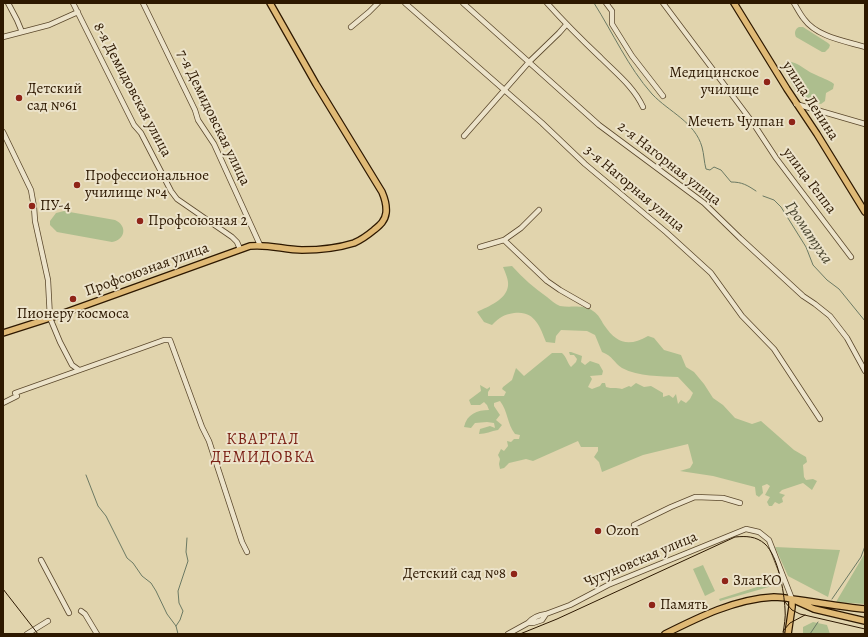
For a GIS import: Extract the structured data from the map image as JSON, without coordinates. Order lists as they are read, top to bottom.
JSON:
{
  "streets": {
    "main road": ["улица Ленина", "Профсоюзная улица"],
    "street": [
      "8-я Демидовская улица",
      "7-я Демидовская улица",
      "2-я Нагорная улица",
      "улица Геппа",
      "3-я Нагорная улица",
      "Чугуновская улица"
    ]
  },
  "crossings": [
    ["8-я Демидовская улица", "Профсоюзная улица"],
    ["7-я Демидовская улица", "Профсоюзная улица"]
  ],
  "districts": ["КВАРТАЛ ДЕМИДОВКА"],
  "water": ["Громатуха"],
  "places": [
    "Медицинское училище",
    "Детский сад №61",
    "Мечеть Чулпан",
    "Профессиональное училище №4",
    "ПУ-4",
    "Профсоюзная 2",
    "Пионеру космоса",
    "Ozon",
    "Детский сад №8",
    "ЗлатКО",
    "Память"
  ]
}
